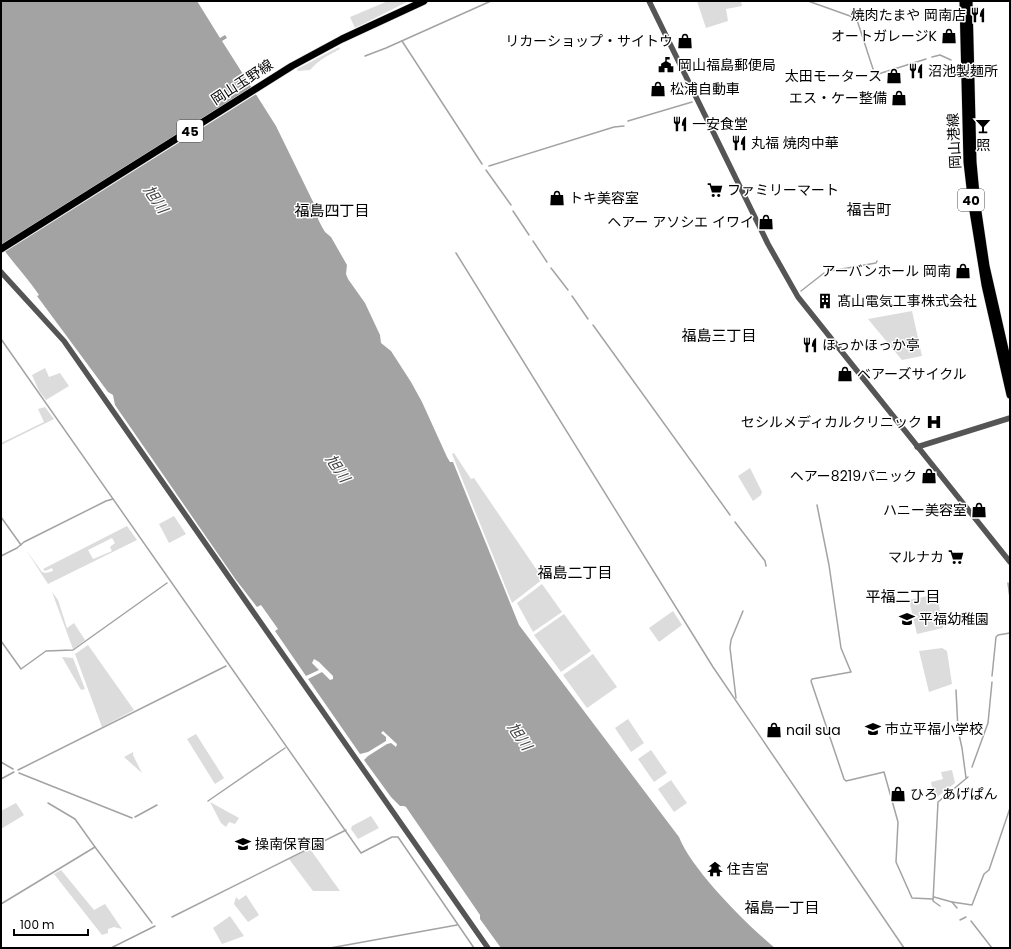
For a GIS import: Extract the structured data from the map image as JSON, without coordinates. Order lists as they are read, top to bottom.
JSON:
{
  "streets": {
    "main road": [
      "岡山玉野線",
      "45",
      "岡山港線",
      "40"
    ]
  },
  "districts": [
    "福吉町",
    "福島四丁目",
    "福島三丁目",
    "福島二丁目",
    "平福二丁目",
    "福島一丁目"
  ],
  "water": ["旭川"],
  "places": {
    "restaurant": [
      "焼肉たまや 岡南店",
      "沼池製麺所",
      "一安食堂",
      "丸福 焼肉中華",
      "ほっかほっか亭"
    ],
    "shop": [
      "オートガレージK",
      "リカーショップ・サイトウ",
      "太田モータース",
      "松浦自動車",
      "エス・ケー整備",
      "トキ美容室",
      "ヘアー アソシエ イワイ",
      "アーバンホール 岡南",
      "ベアーズサイクル",
      "ヘアー8219パニック",
      "ハニー美容室",
      "nail sua",
      "ひろ あげぱん"
    ],
    "public building": ["岡山福島郵便局"],
    "bar": ["照"],
    "supermarket": ["ファミリーマート", "マルナカ"],
    "building": ["髙山電気工事株式会社"],
    "hospital": ["セシルメディカルクリニック"],
    "school or university": ["平福幼稚園", "市立平福小学校", "操南保育園"],
    "temple": ["住吉宮"]
  },
  "scale_bar": "100 m"
}
